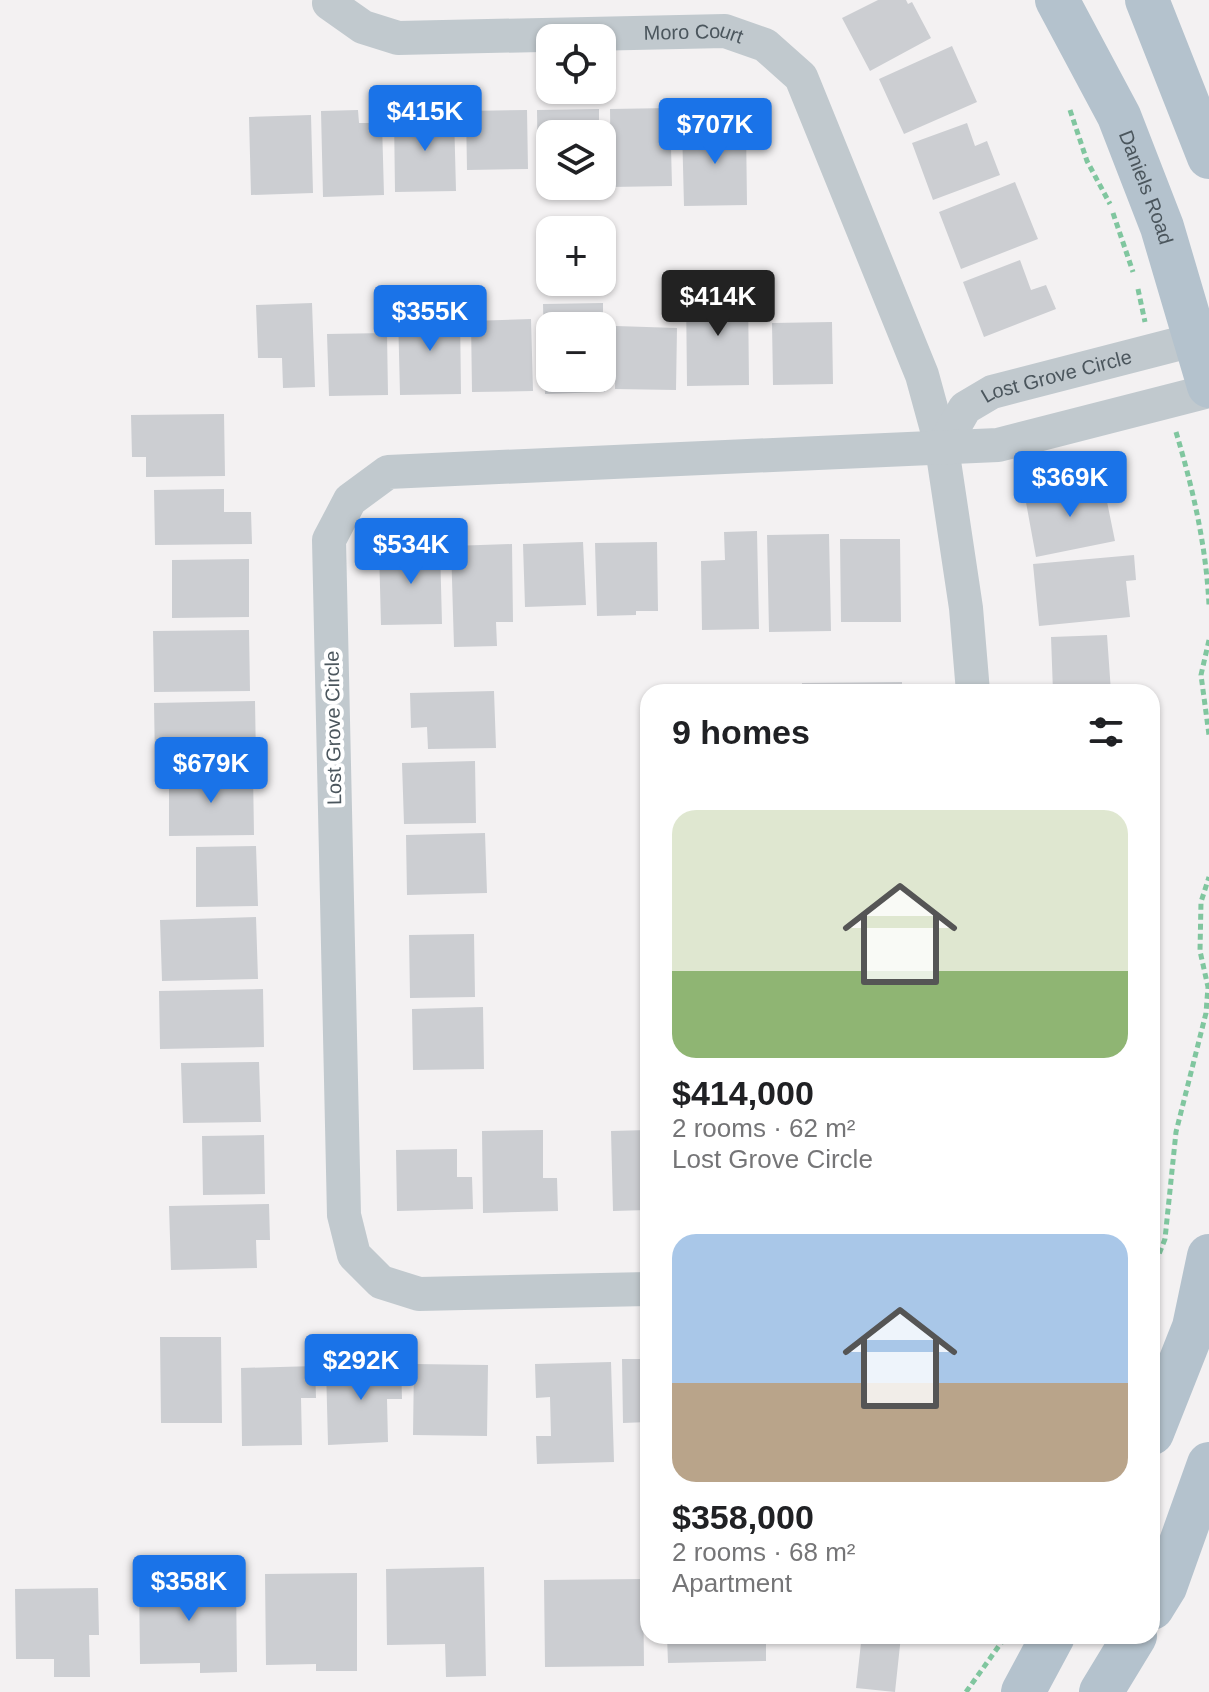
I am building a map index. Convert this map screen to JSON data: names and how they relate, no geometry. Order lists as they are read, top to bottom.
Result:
{
  "streets": {
    "main road": ["Daniels Road"],
    "street": ["Moro Court", "Lost Grove Circle"]
  },
  "crossings": [
    ["Moro Court", "Lost Grove Circle"],
    ["Daniels Road", "Lost Grove Circle"]
  ],
  "page": {
    "map_buttons": ["+", "−"],
    "price": [
      "$415K",
      "$707K",
      "$414K",
      "$355K",
      "$369K",
      "$534K",
      "$679K",
      "$292K",
      "$358K"
    ],
    "heading": "9 homes",
    "list": [
      {
        "name": "$414,000",
        "note": "2 rooms · 62 m² · Lost Grove Circle"
      },
      {
        "name": "$358,000",
        "note": "2 rooms · 68 m² · Apartment"
      }
    ]
  }
}
